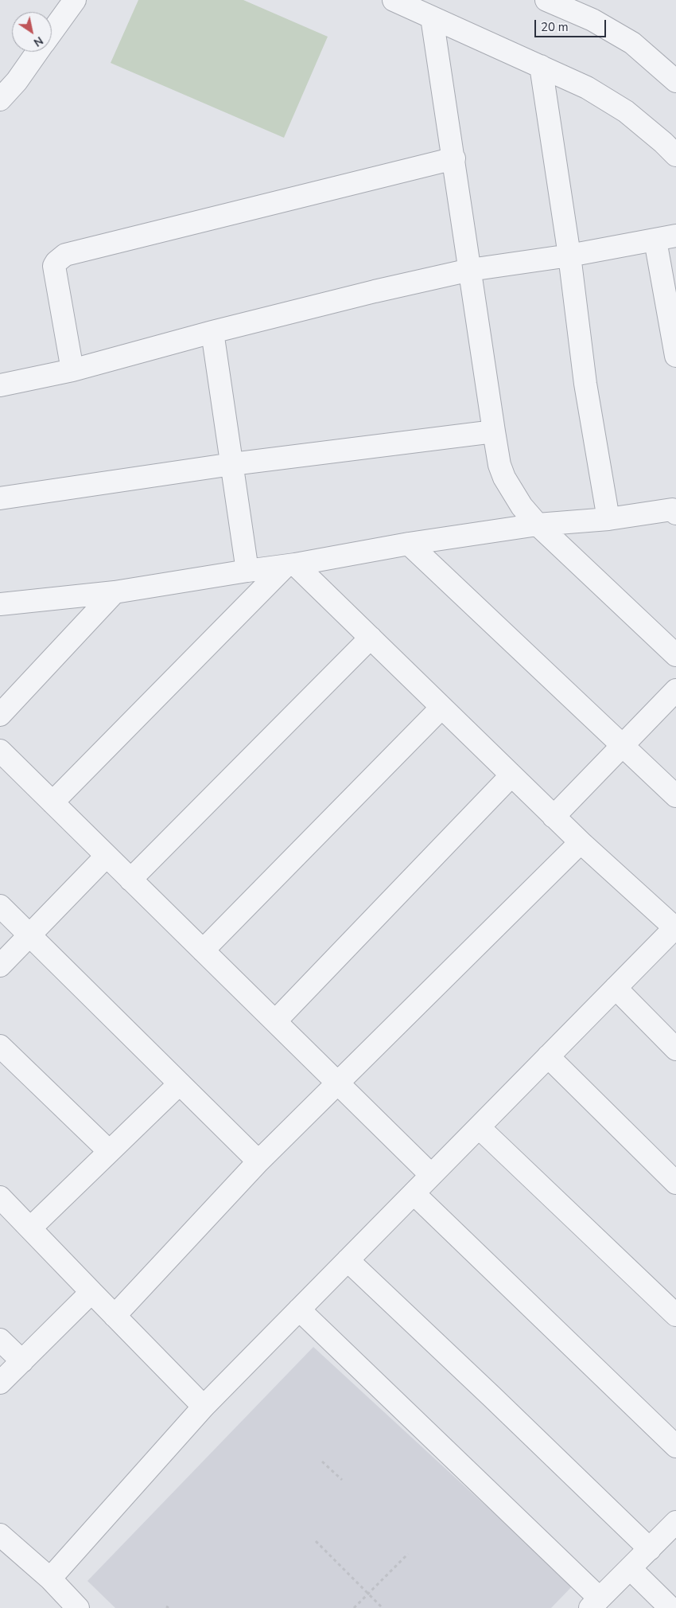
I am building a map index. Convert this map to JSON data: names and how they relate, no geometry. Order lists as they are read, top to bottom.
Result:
{
  "scale_bar": "20 m",
  "north": "bottom right"
}
